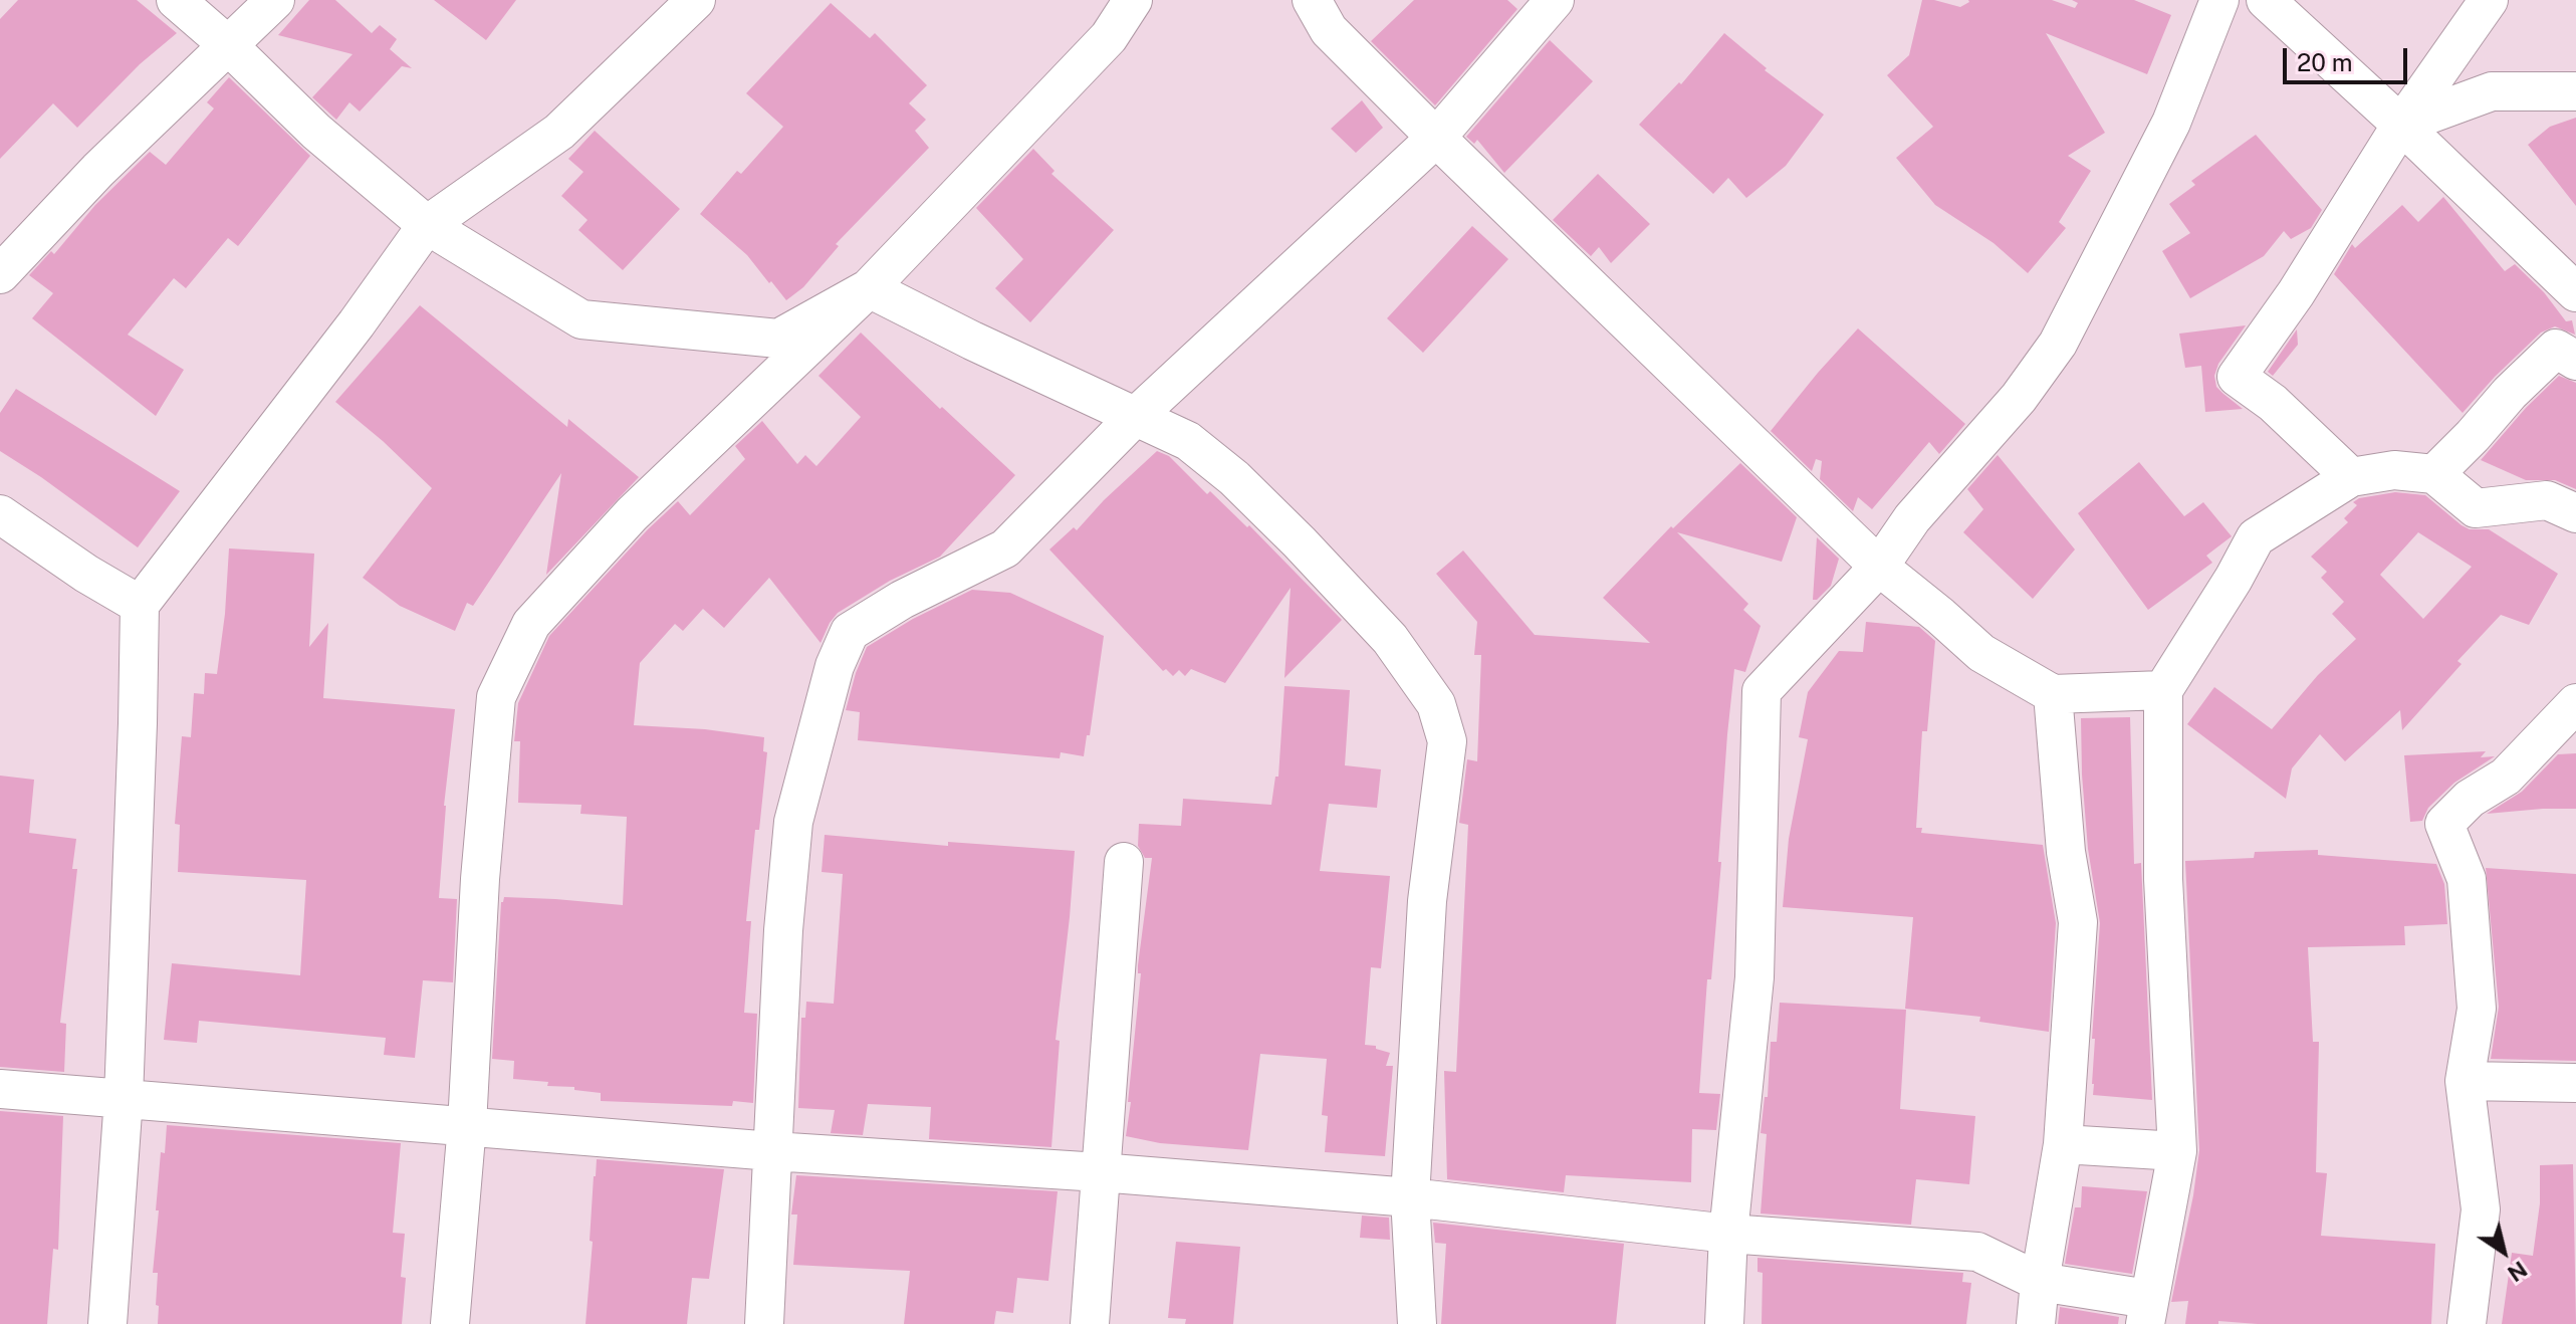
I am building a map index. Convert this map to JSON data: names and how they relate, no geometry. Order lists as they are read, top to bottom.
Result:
{
  "scale_bar": "20 m",
  "north": "bottom right"
}
